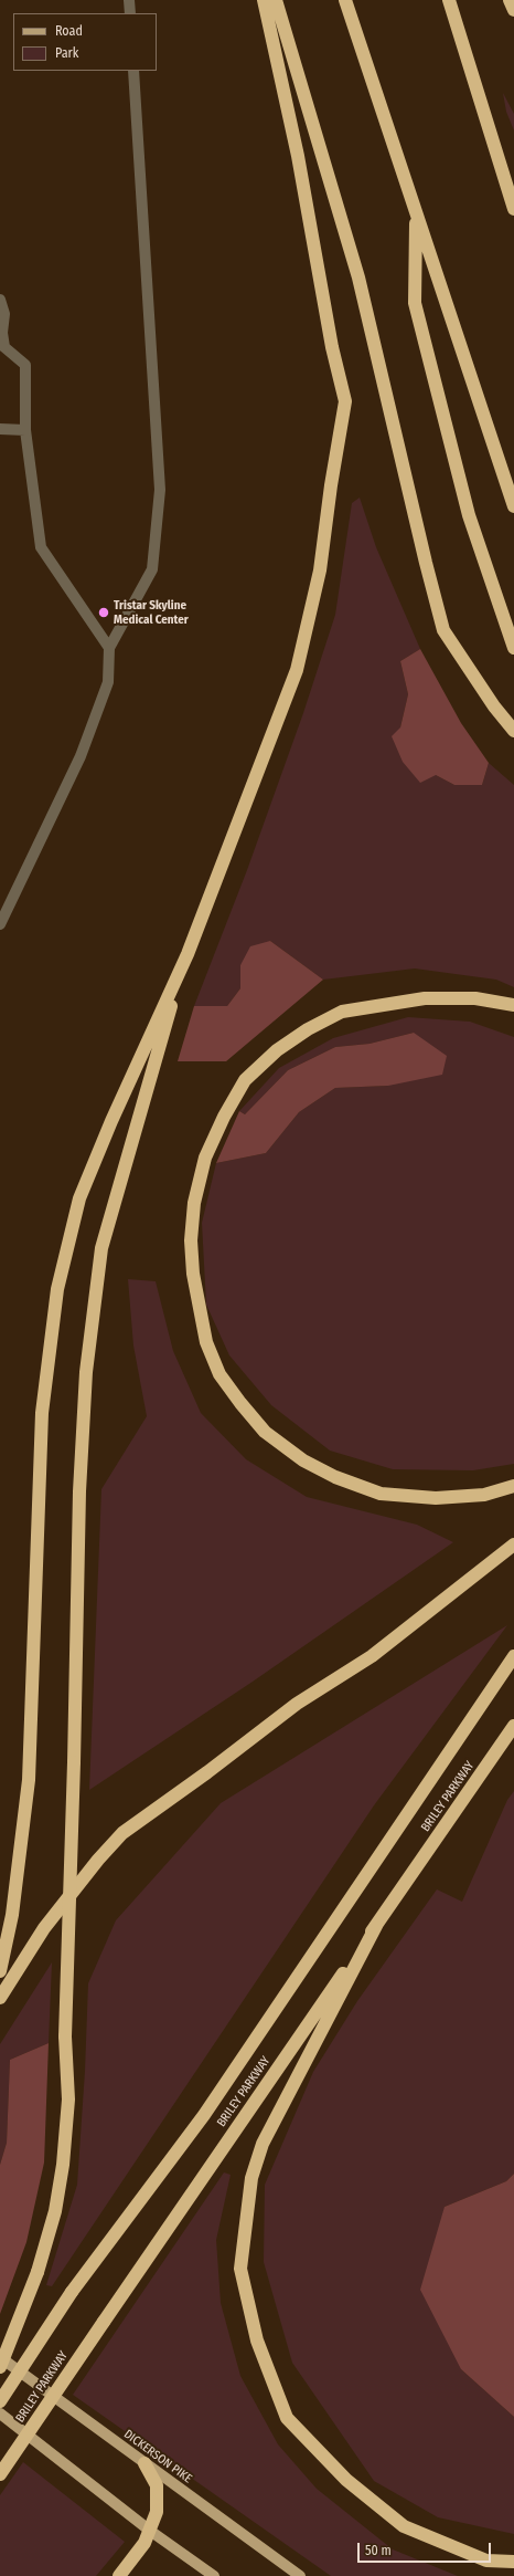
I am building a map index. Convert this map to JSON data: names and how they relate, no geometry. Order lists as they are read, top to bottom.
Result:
{
  "streets": {
    "highway": ["BRILEY PARKWAY"],
    "main road": ["DICKERSON PIKE"]
  },
  "places": ["Tristar Skyline Medical Center"],
  "legend": ["Road", "Park"],
  "scale_bar": "50 m"
}
